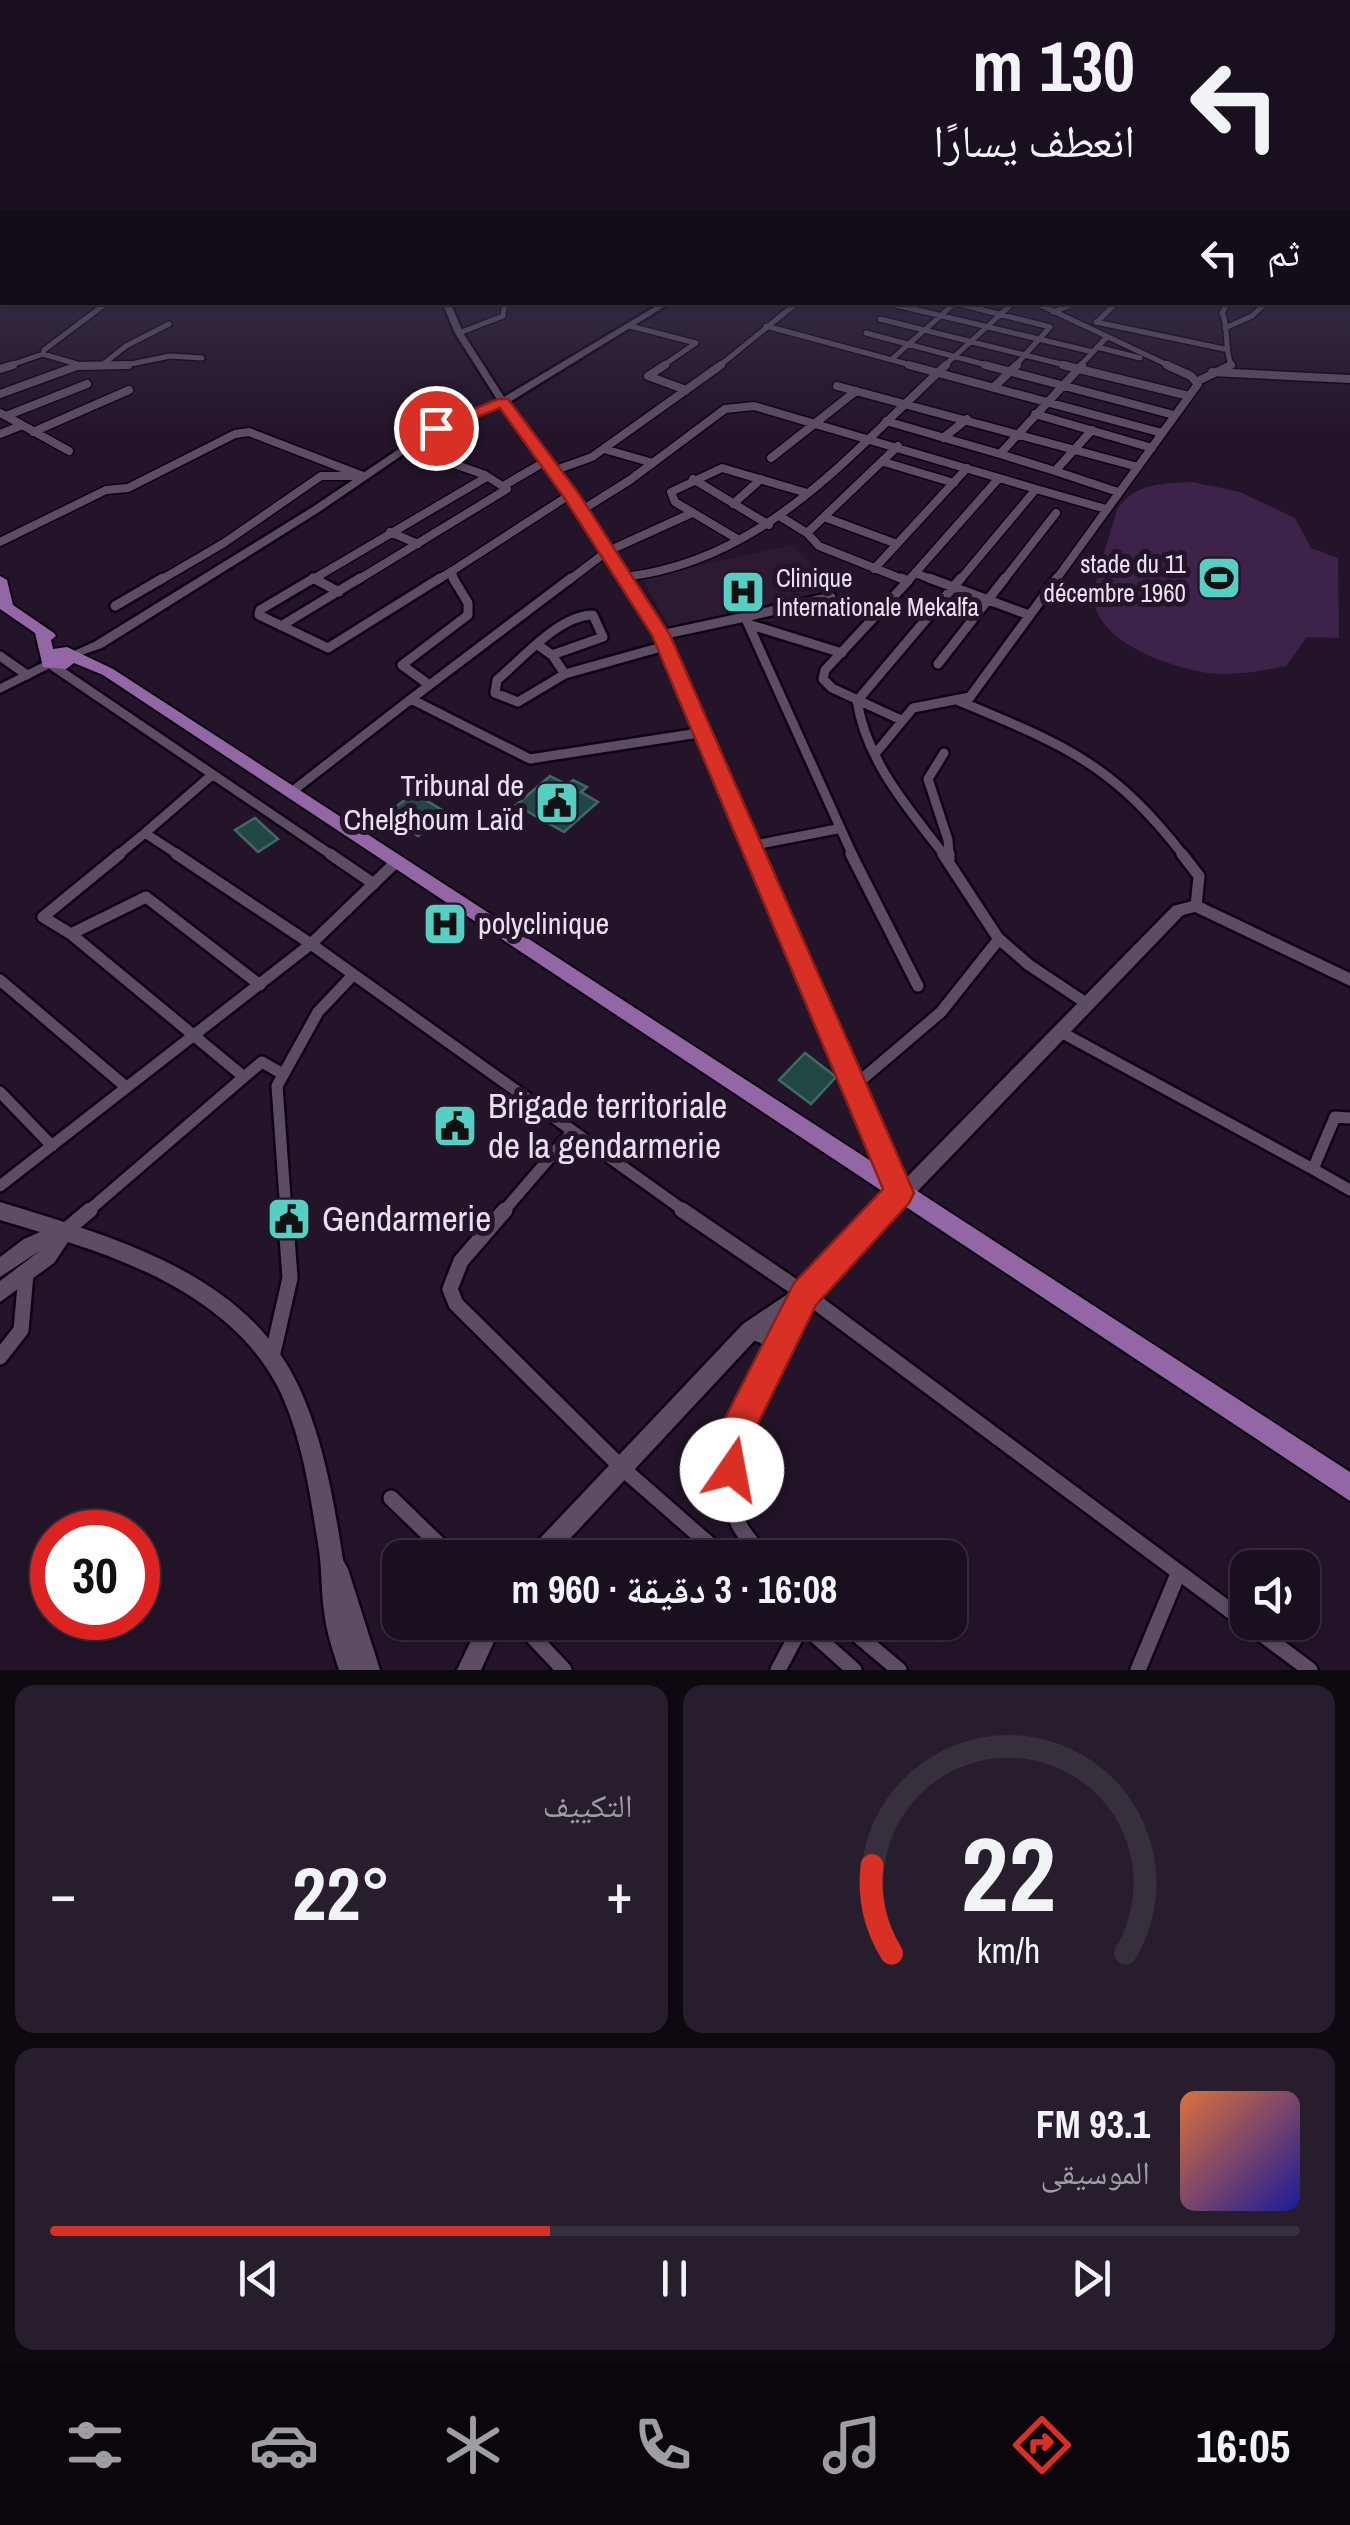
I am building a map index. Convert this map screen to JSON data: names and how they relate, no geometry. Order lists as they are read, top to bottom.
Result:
{
  "places": {
    "sports": ["stade du 11 décembre 1960"],
    "hospital": ["Clinique Internationale Mekalfa", "polyclinique"],
    "public building": ["Tribunal de Chelghoum Laïd", "Brigade territoriale de la gendarmerie", "Gendarmerie"]
  },
  "page": {
    "turn": ["130 m", "انعطف يسارًا"],
    "then": "ثم",
    "limit": "30",
    "trip": "16:08 · 3 دقيقة · 960 m",
    "tile": "التكييف",
    "heat": ["−", "22°", "+"],
    "song": ["93.1 FM", "الموسيقى"],
    "tabs": "16:05",
    "gauge": ["22", "km/h"]
  }
}
